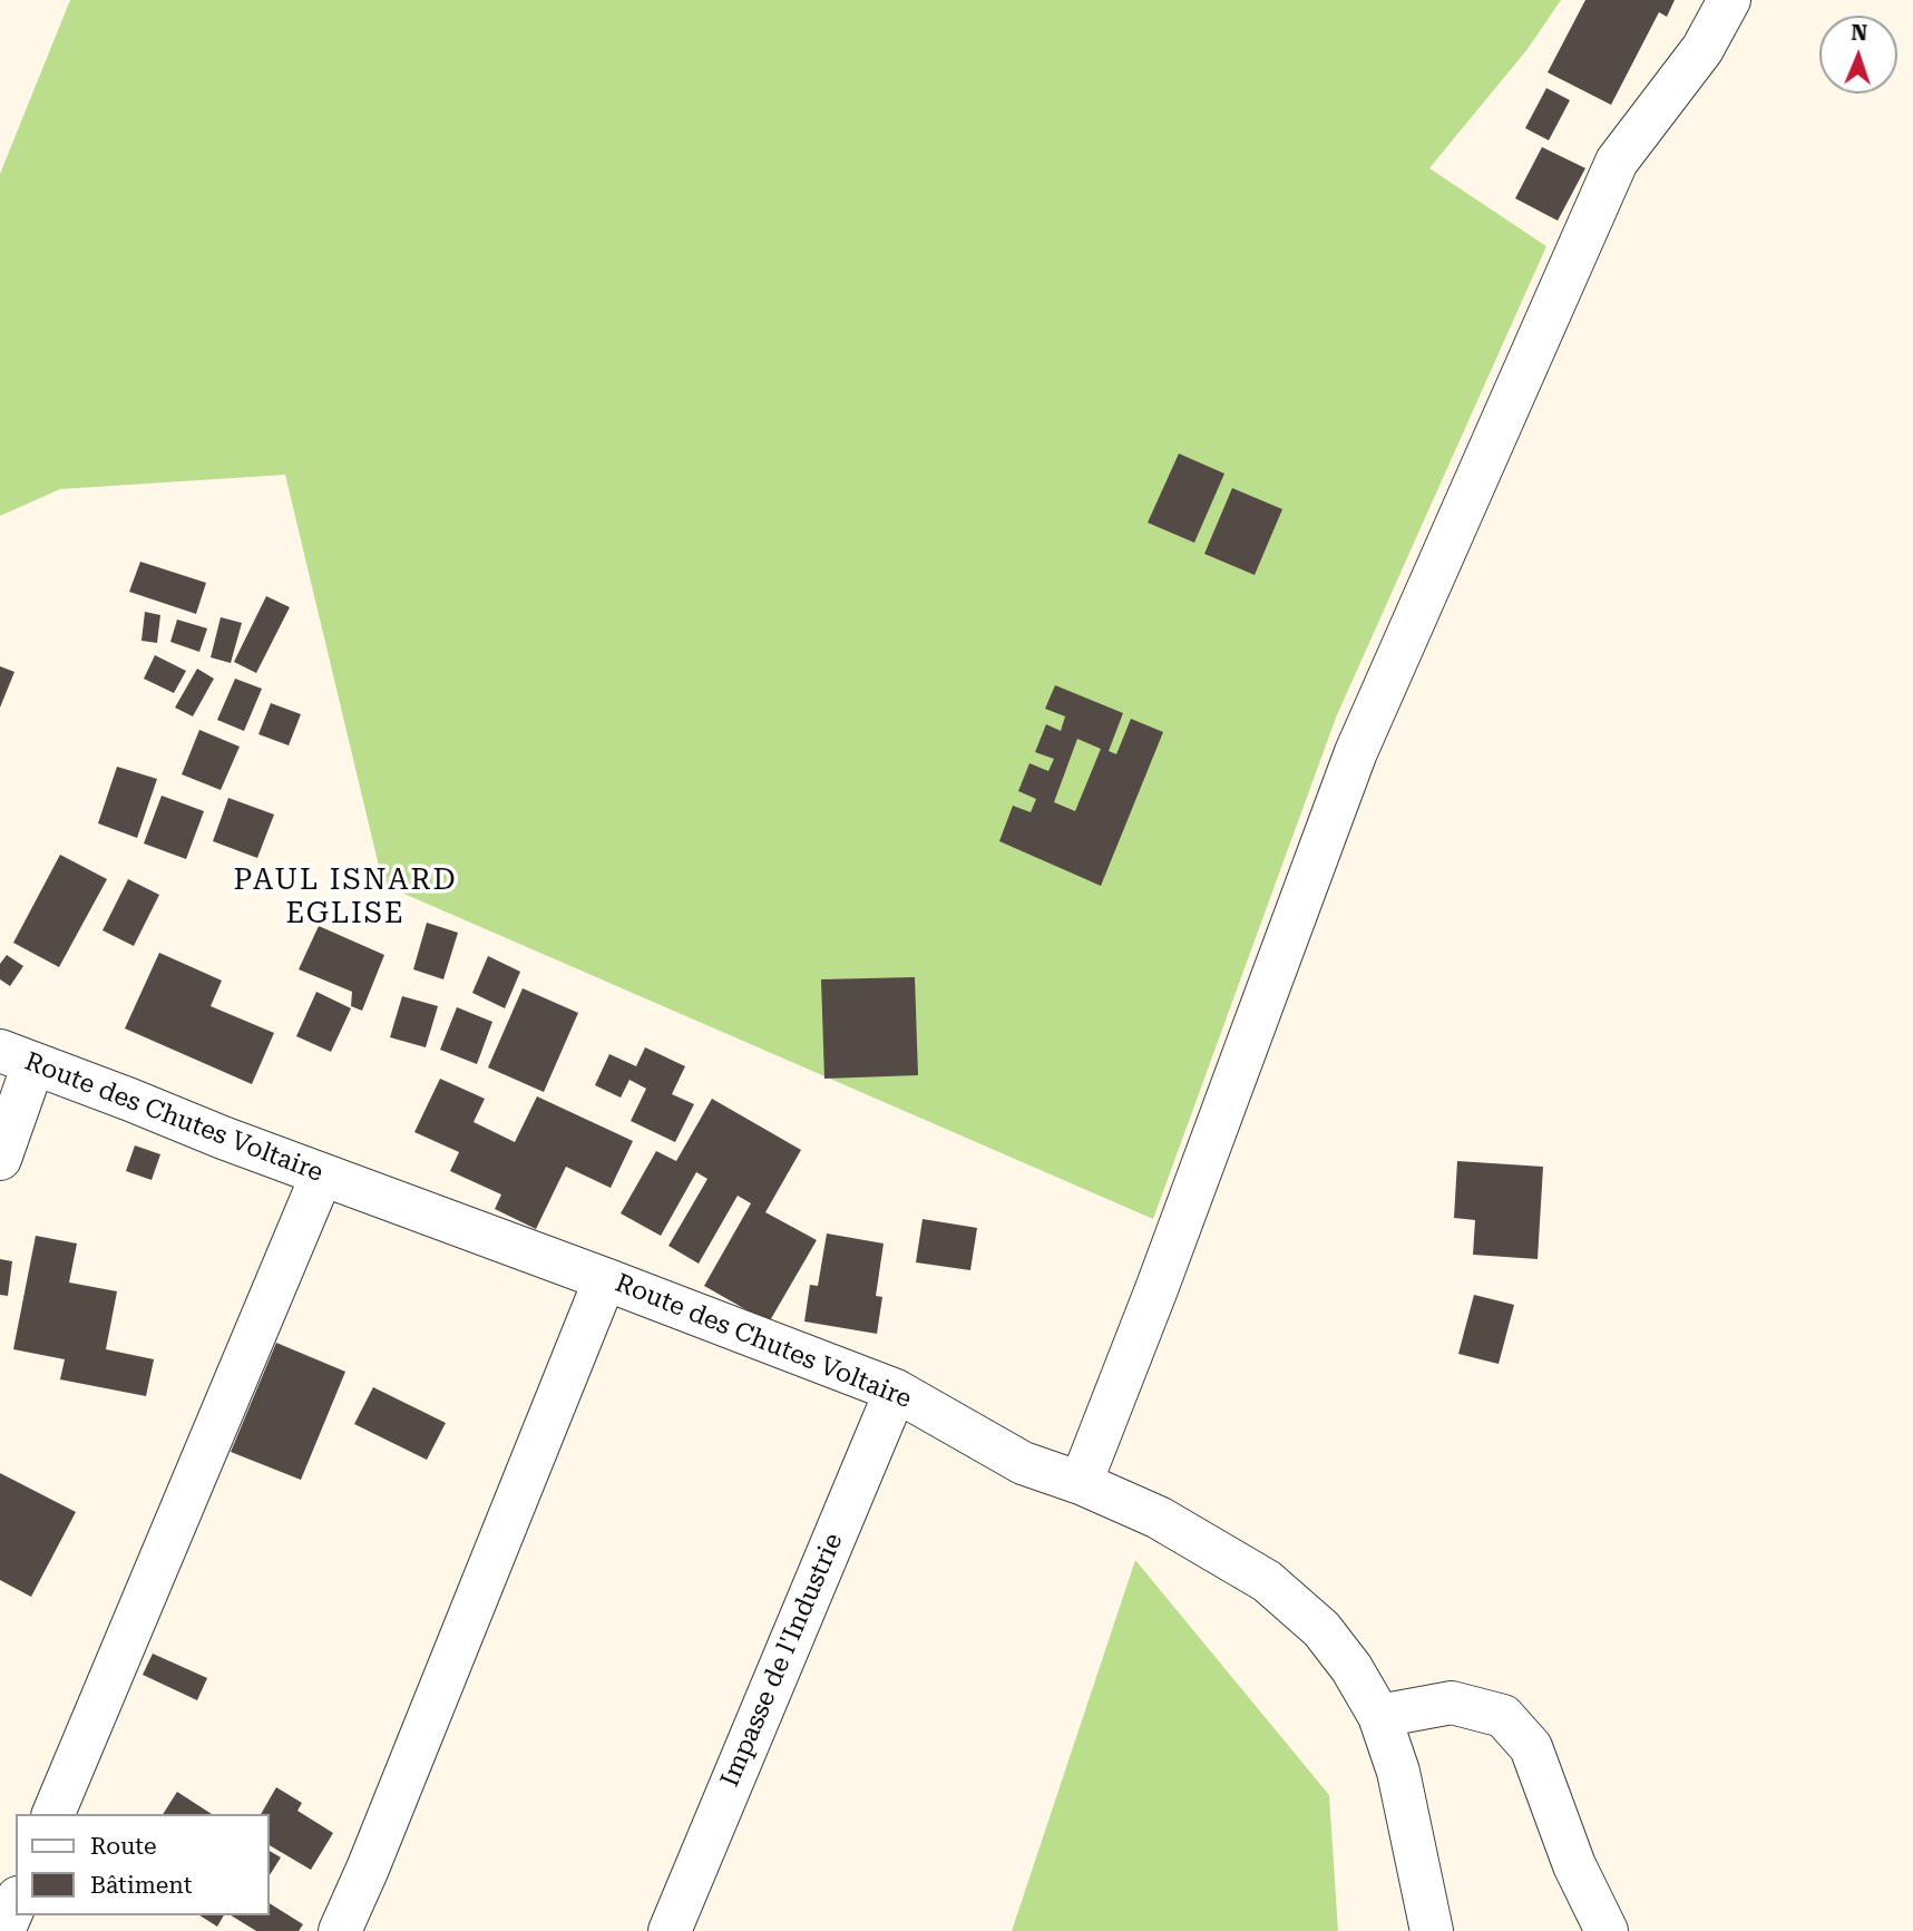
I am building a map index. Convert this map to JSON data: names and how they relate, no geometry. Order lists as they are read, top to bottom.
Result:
{
  "streets": {
    "street": ["Route des Chutes Voltaire", "Impasse de l'Industrie"]
  },
  "crossings": [
    ["Route des Chutes Voltaire", "Impasse de l'Industrie"]
  ],
  "districts": ["PAUL ISNARD EGLISE"],
  "legend": ["Route", "Bâtiment"],
  "north": "top"
}
